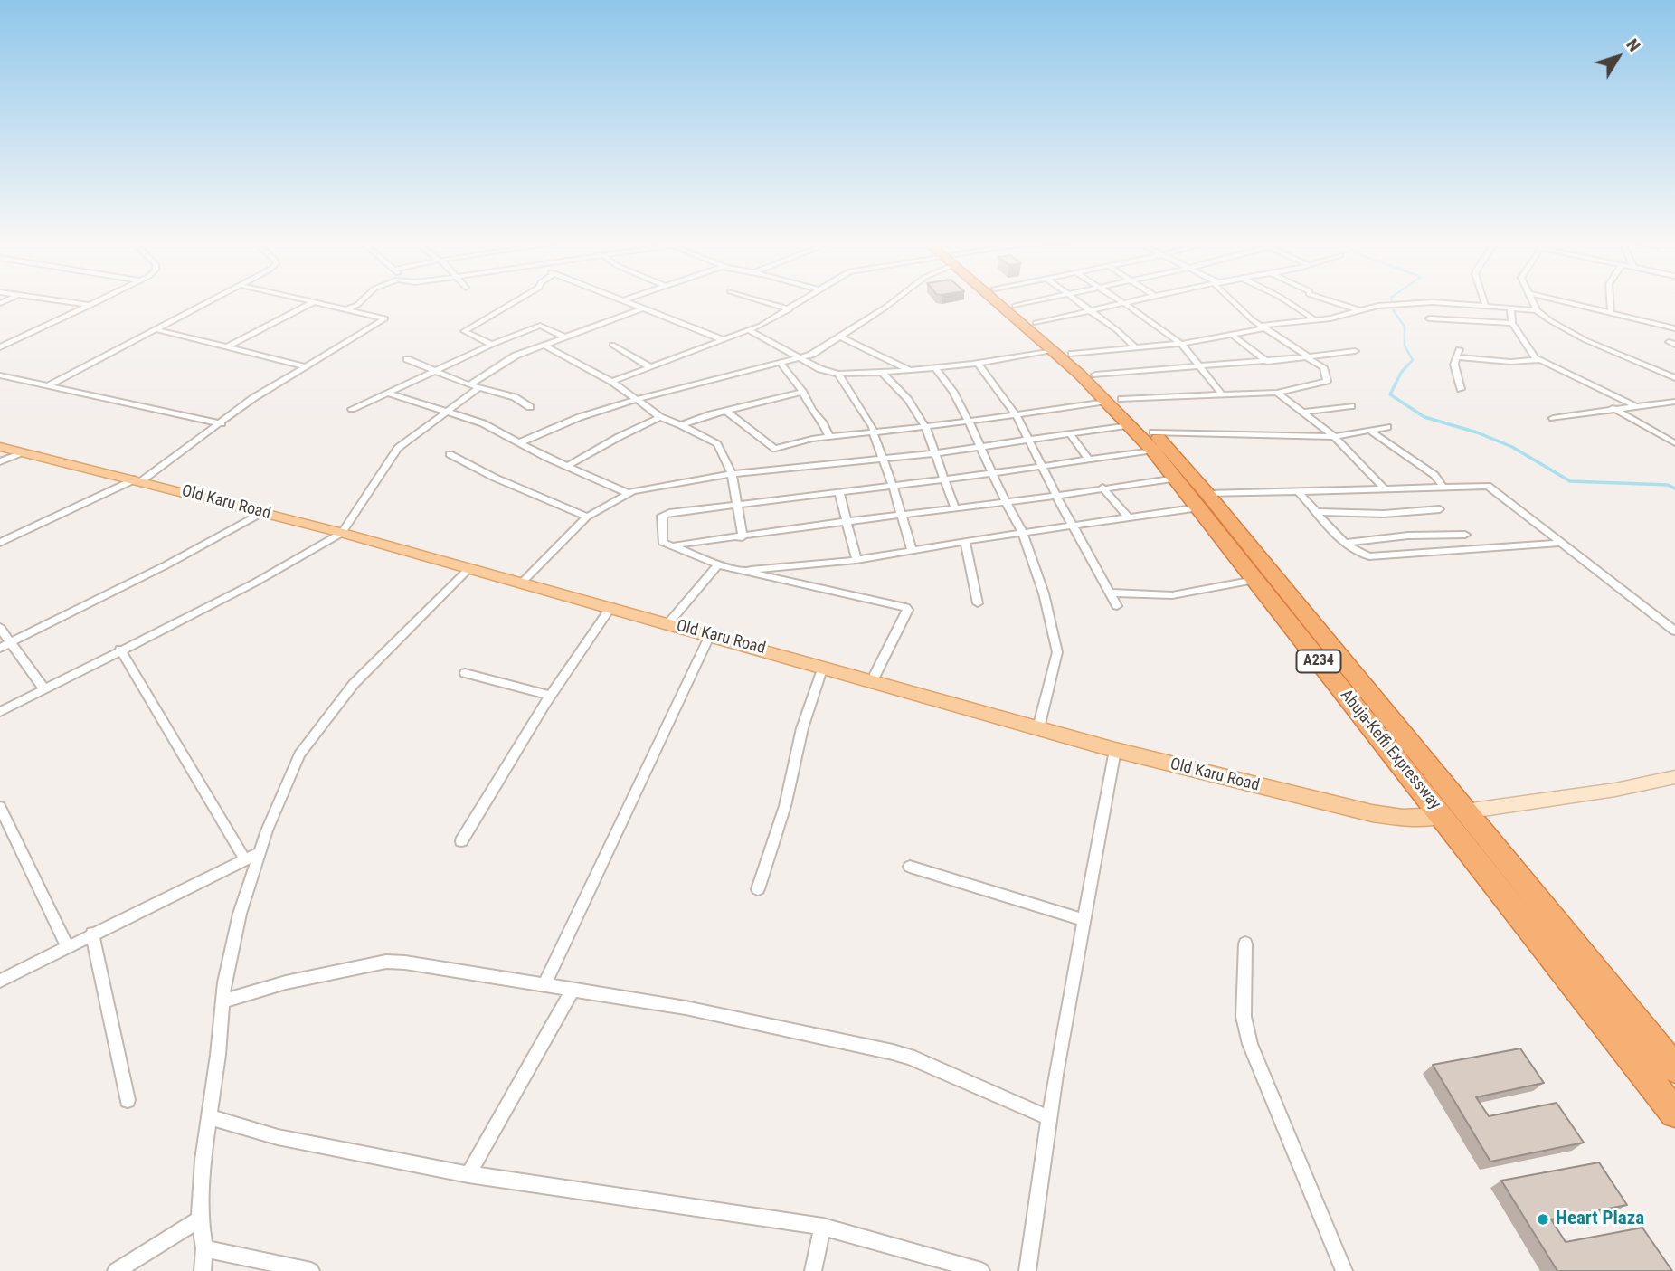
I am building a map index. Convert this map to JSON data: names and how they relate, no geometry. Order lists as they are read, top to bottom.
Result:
{
  "streets": {
    "highway": ["A234", "Abuja-Keffi Expressway"],
    "main road": ["Old Karu Road"]
  },
  "crossings": [
    ["Old Karu Road", "Abuja-Keffi Expressway"]
  ],
  "places": ["Heart Plaza"],
  "north": "top right"
}
